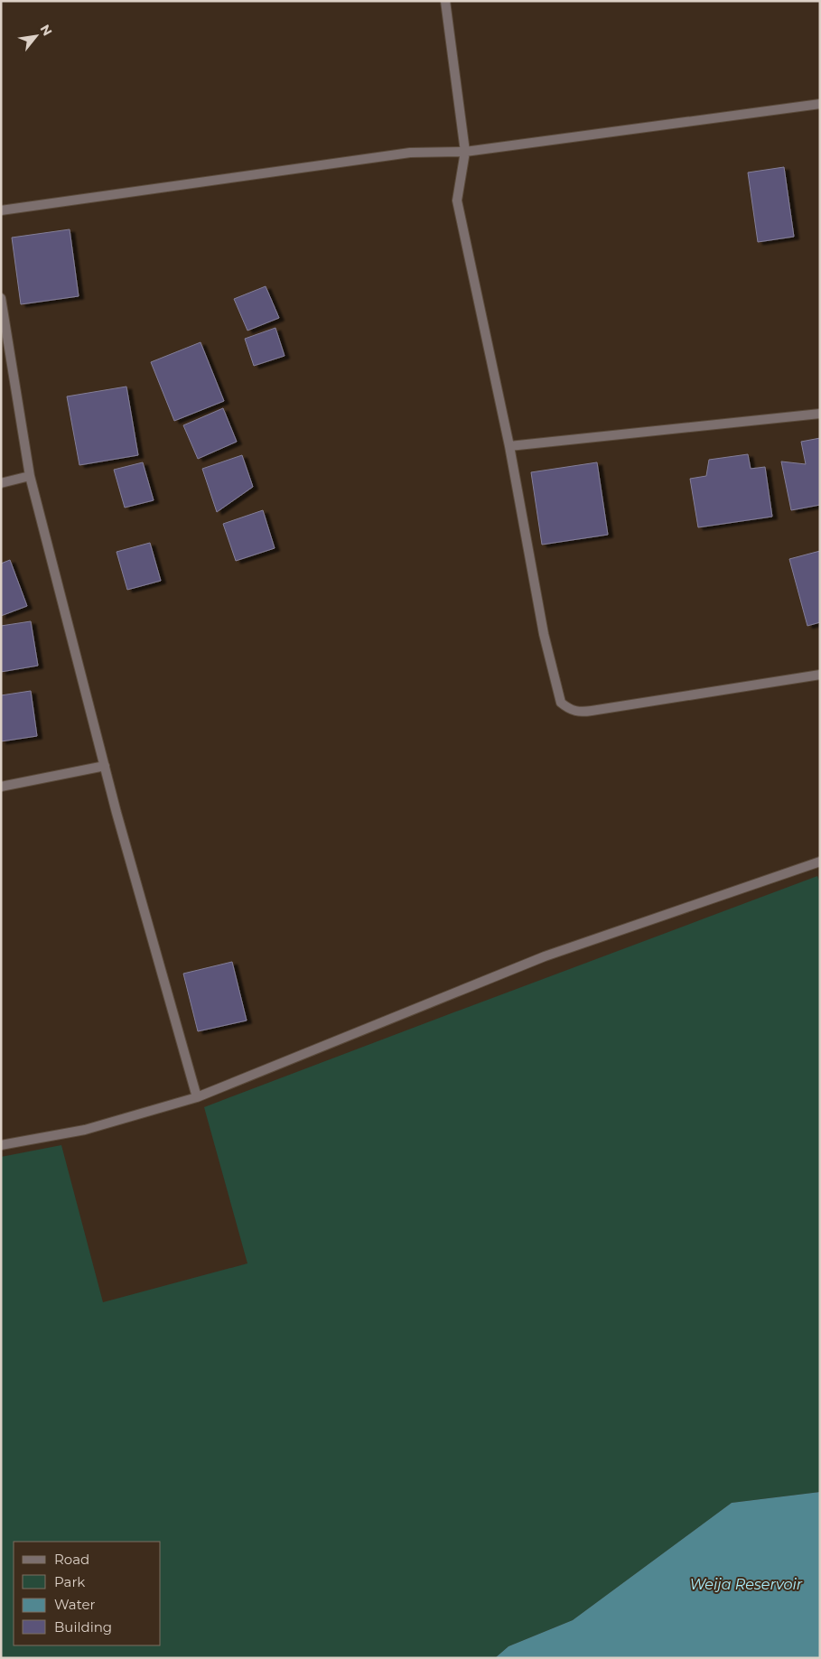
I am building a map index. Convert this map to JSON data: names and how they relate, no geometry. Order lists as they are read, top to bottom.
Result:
{
  "water": ["Weija Reservoir"],
  "legend": [
    "Road",
    "Park",
    "Water",
    "Building"
  ],
  "north": "top right"
}
